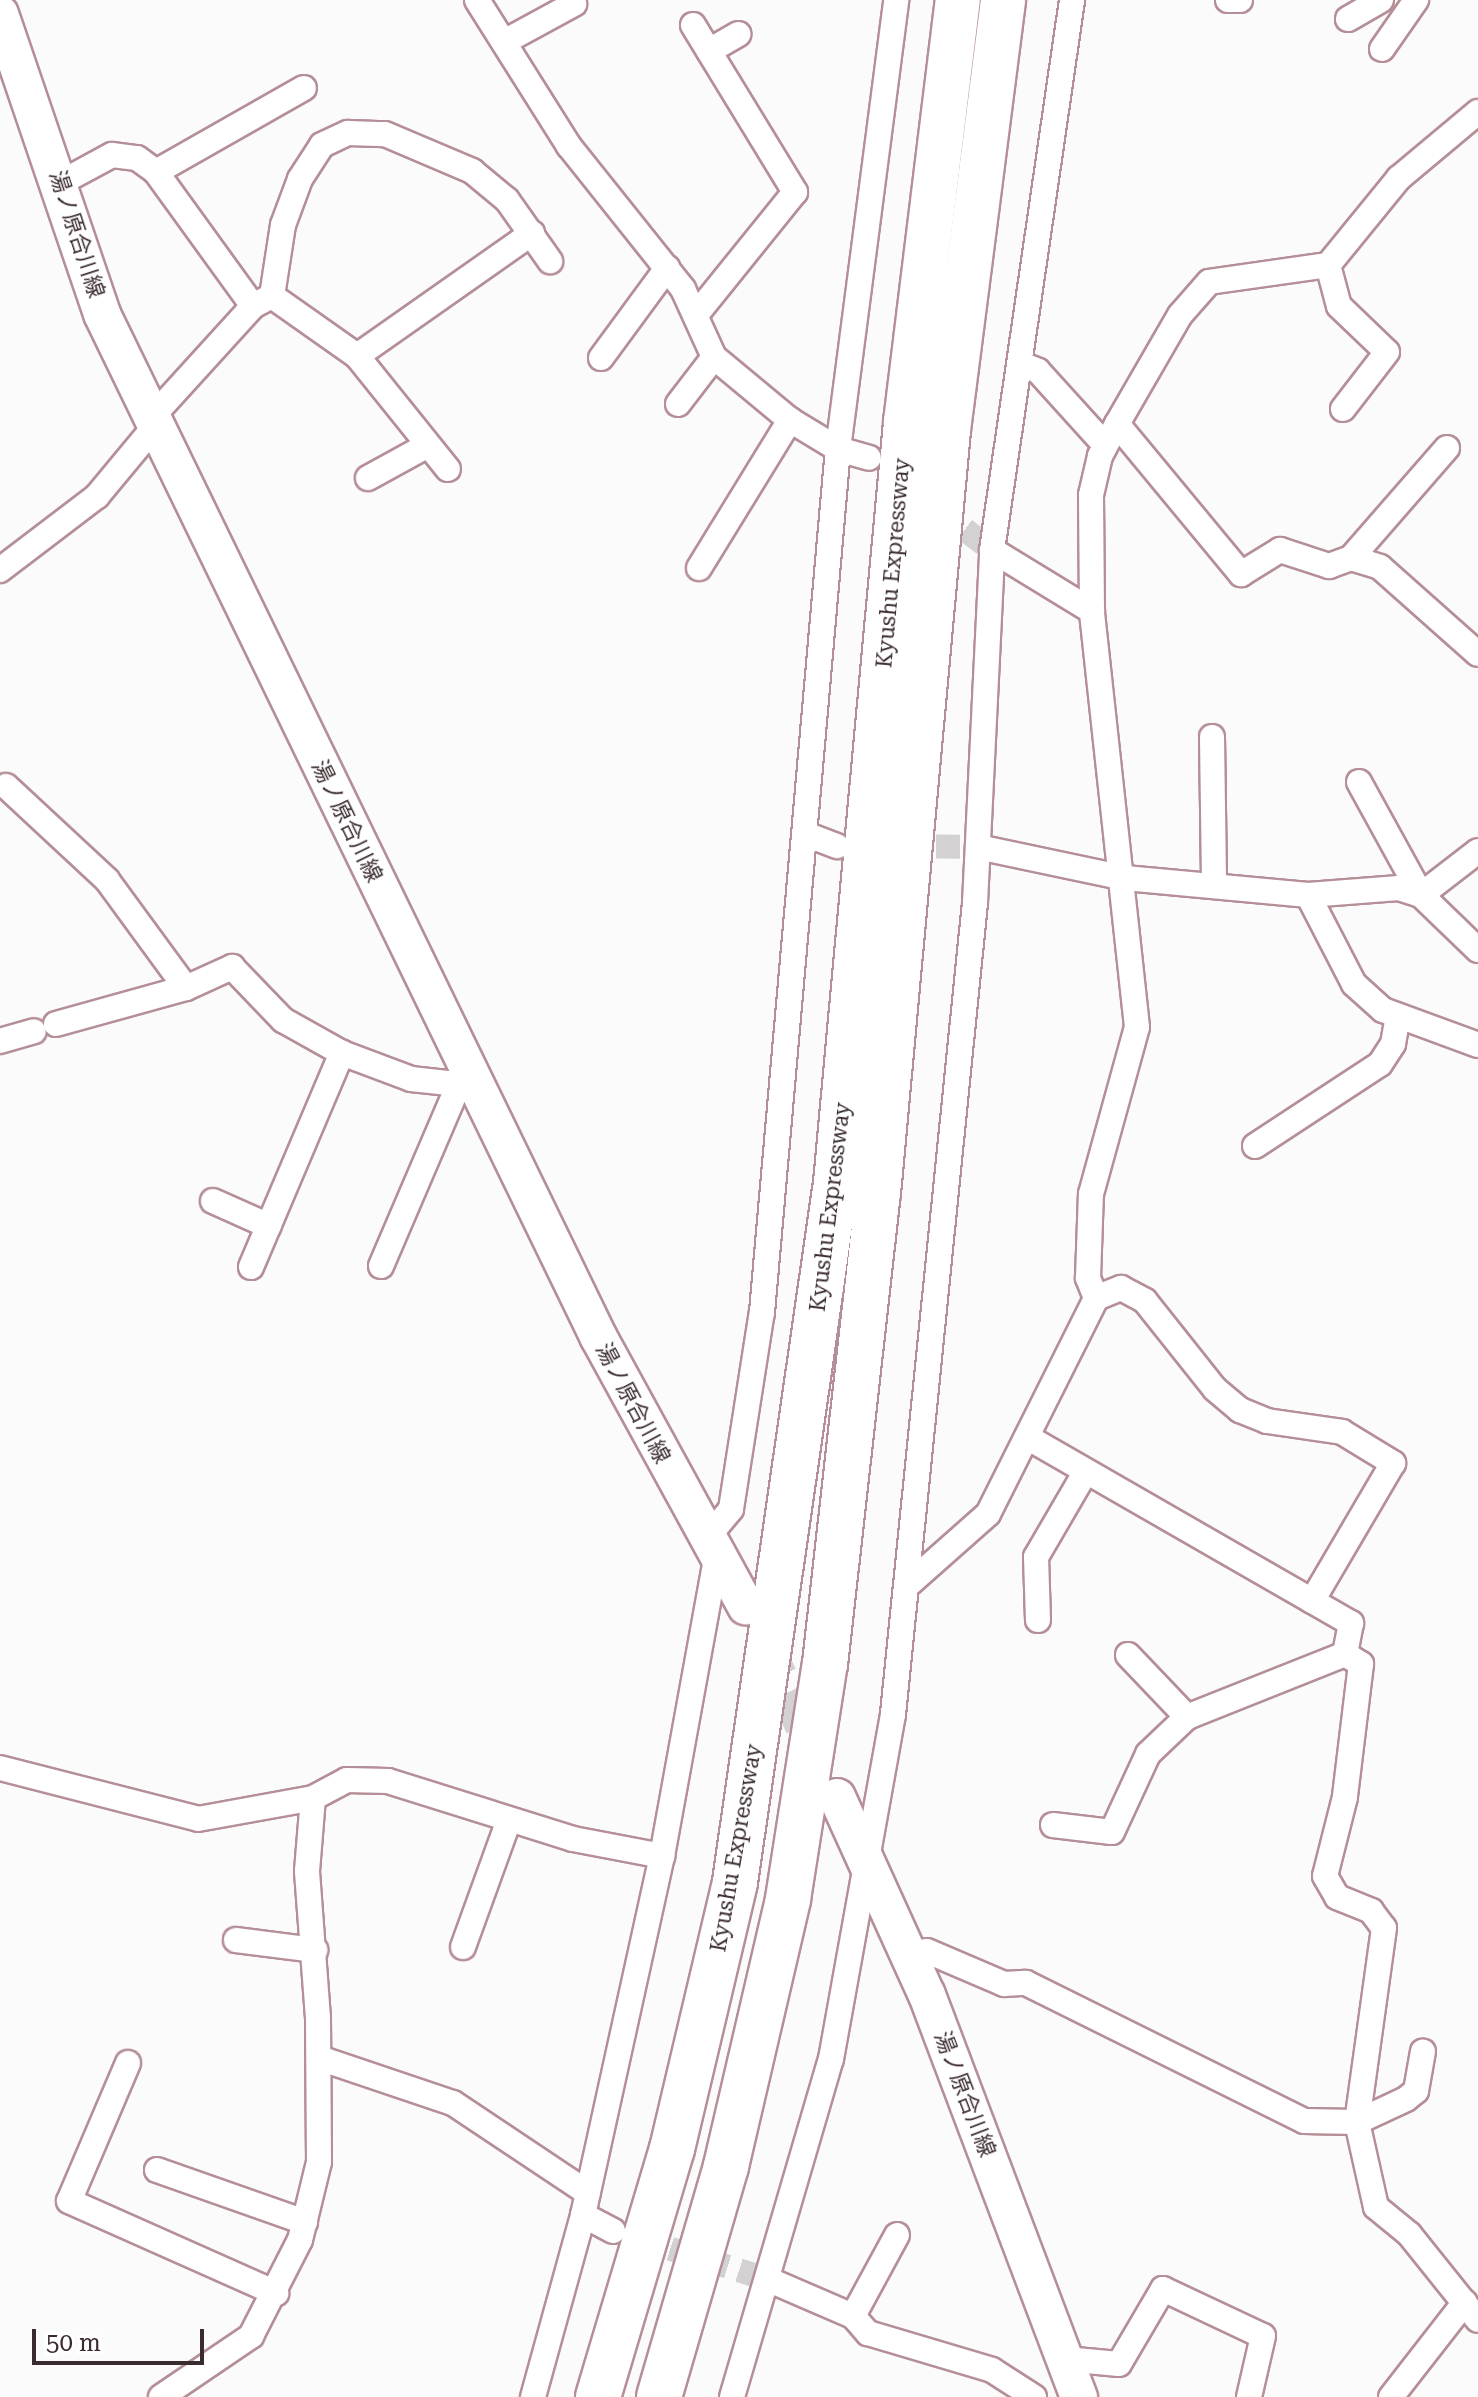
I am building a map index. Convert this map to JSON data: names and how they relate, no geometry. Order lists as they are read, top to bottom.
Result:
{
  "streets": {
    "highway": ["Kyushu Expressway"],
    "main road": ["湯ノ原合川線"]
  },
  "scale_bar": "50 m"
}
